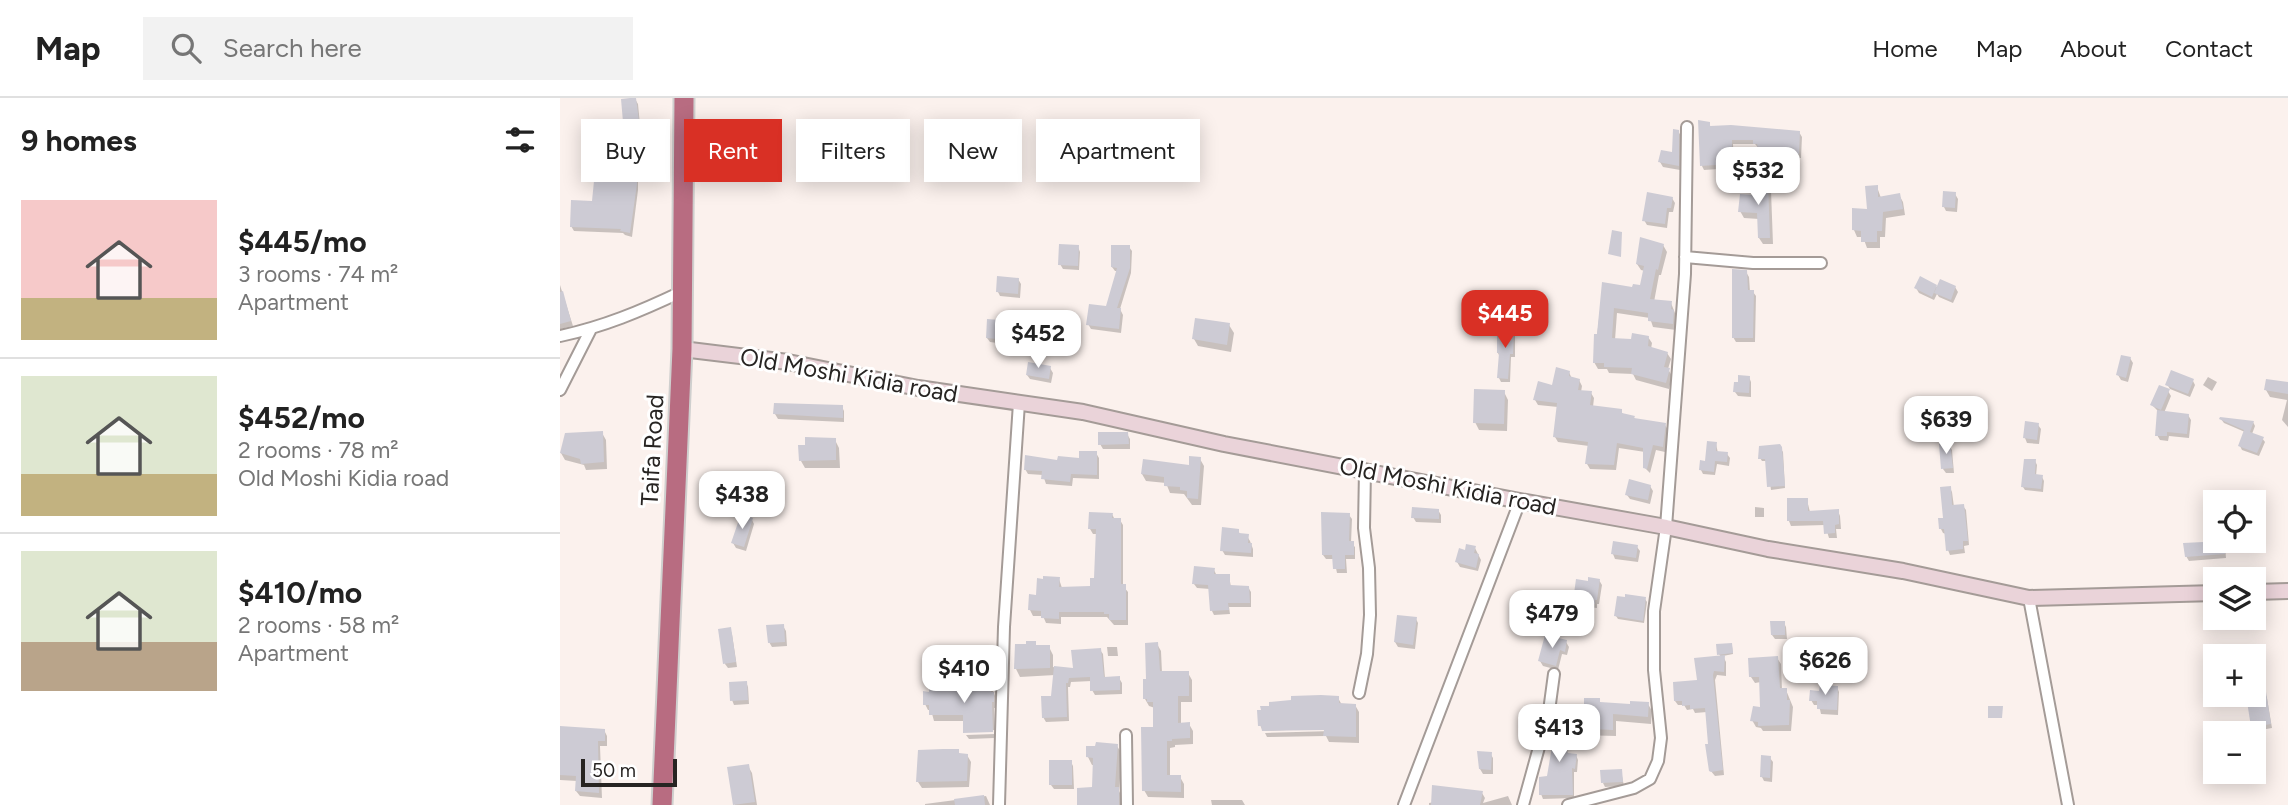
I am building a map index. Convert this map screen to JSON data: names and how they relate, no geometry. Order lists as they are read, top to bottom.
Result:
{
  "streets": {
    "highway": ["Taifa Road"],
    "street": ["Old Moshi Kidia road"]
  },
  "crossings": [
    ["Old Moshi Kidia road", "Taifa Road"]
  ],
  "scale_bar": "50 m",
  "page": {
    "header": "Map",
    "search": "Search here",
    "nav": [
      "Home",
      "Map",
      "About",
      "Contact"
    ],
    "heading": "9 homes",
    "chip": [
      "Buy",
      "Rent",
      "Filters",
      "New",
      "Apartment"
    ],
    "price": [
      "$532",
      "$445",
      "$452",
      "$639",
      "$438",
      "$479",
      "$626",
      "$410",
      "$413"
    ],
    "list": [
      {
        "name": "$445/mo",
        "note": "3 rooms · 74 m² · Apartment"
      },
      {
        "name": "$452/mo",
        "note": "2 rooms · 78 m² · Old Moshi Kidia road"
      },
      {
        "name": "$410/mo",
        "note": "2 rooms · 58 m² · Apartment"
      }
    ],
    "map_buttons": ["+", "−"],
    "scale": "50 m"
  }
}
